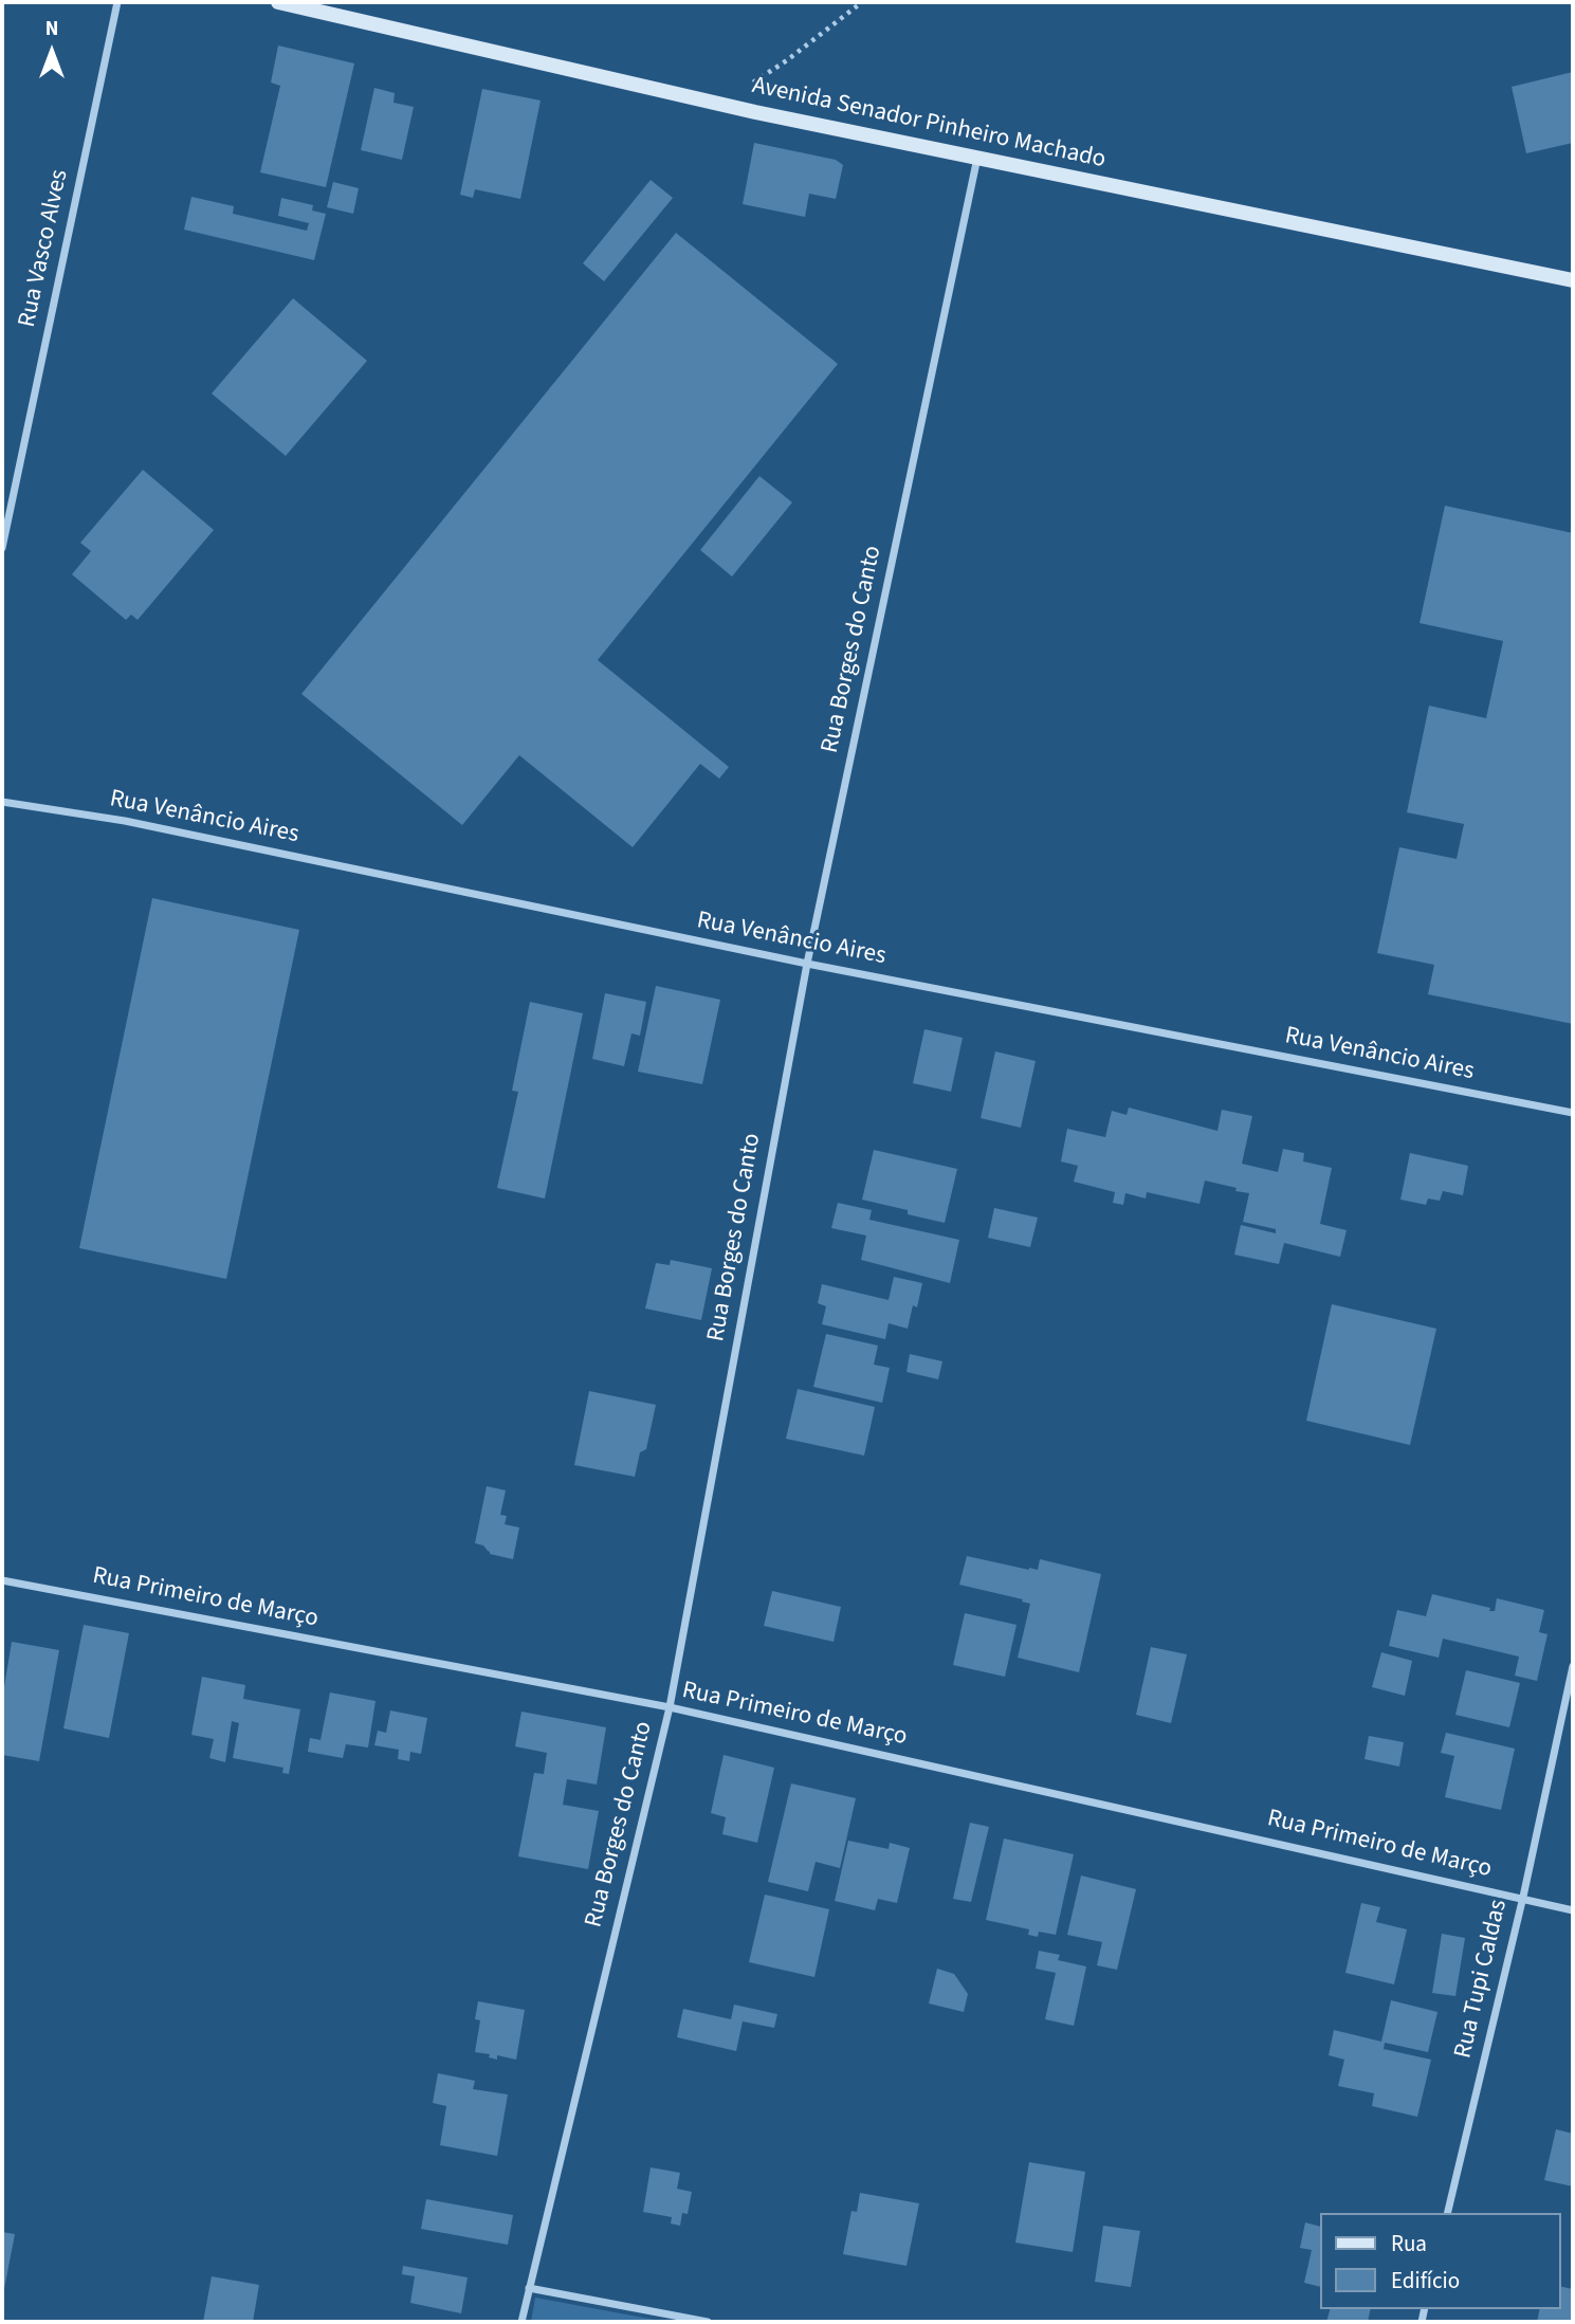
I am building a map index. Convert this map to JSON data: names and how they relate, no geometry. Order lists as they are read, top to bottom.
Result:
{
  "streets": {
    "main road": ["Avenida Senador Pinheiro Machado"],
    "street": [
      "Rua Vasco Alves",
      "Rua Borges do Canto",
      "Rua Venâncio Aires",
      "Rua Primeiro de Março",
      "Rua Tupi Caldas"
    ]
  },
  "crossings": [
    ["Avenida Senador Pinheiro Machado", "Rua Borges do Canto"],
    ["Rua Borges do Canto", "Rua Venâncio Aires"],
    ["Rua Borges do Canto", "Rua Primeiro de Março"],
    ["Rua Primeiro de Março", "Rua Tupi Caldas"]
  ],
  "legend": ["Rua", "Edifício"],
  "north": "top"
}
